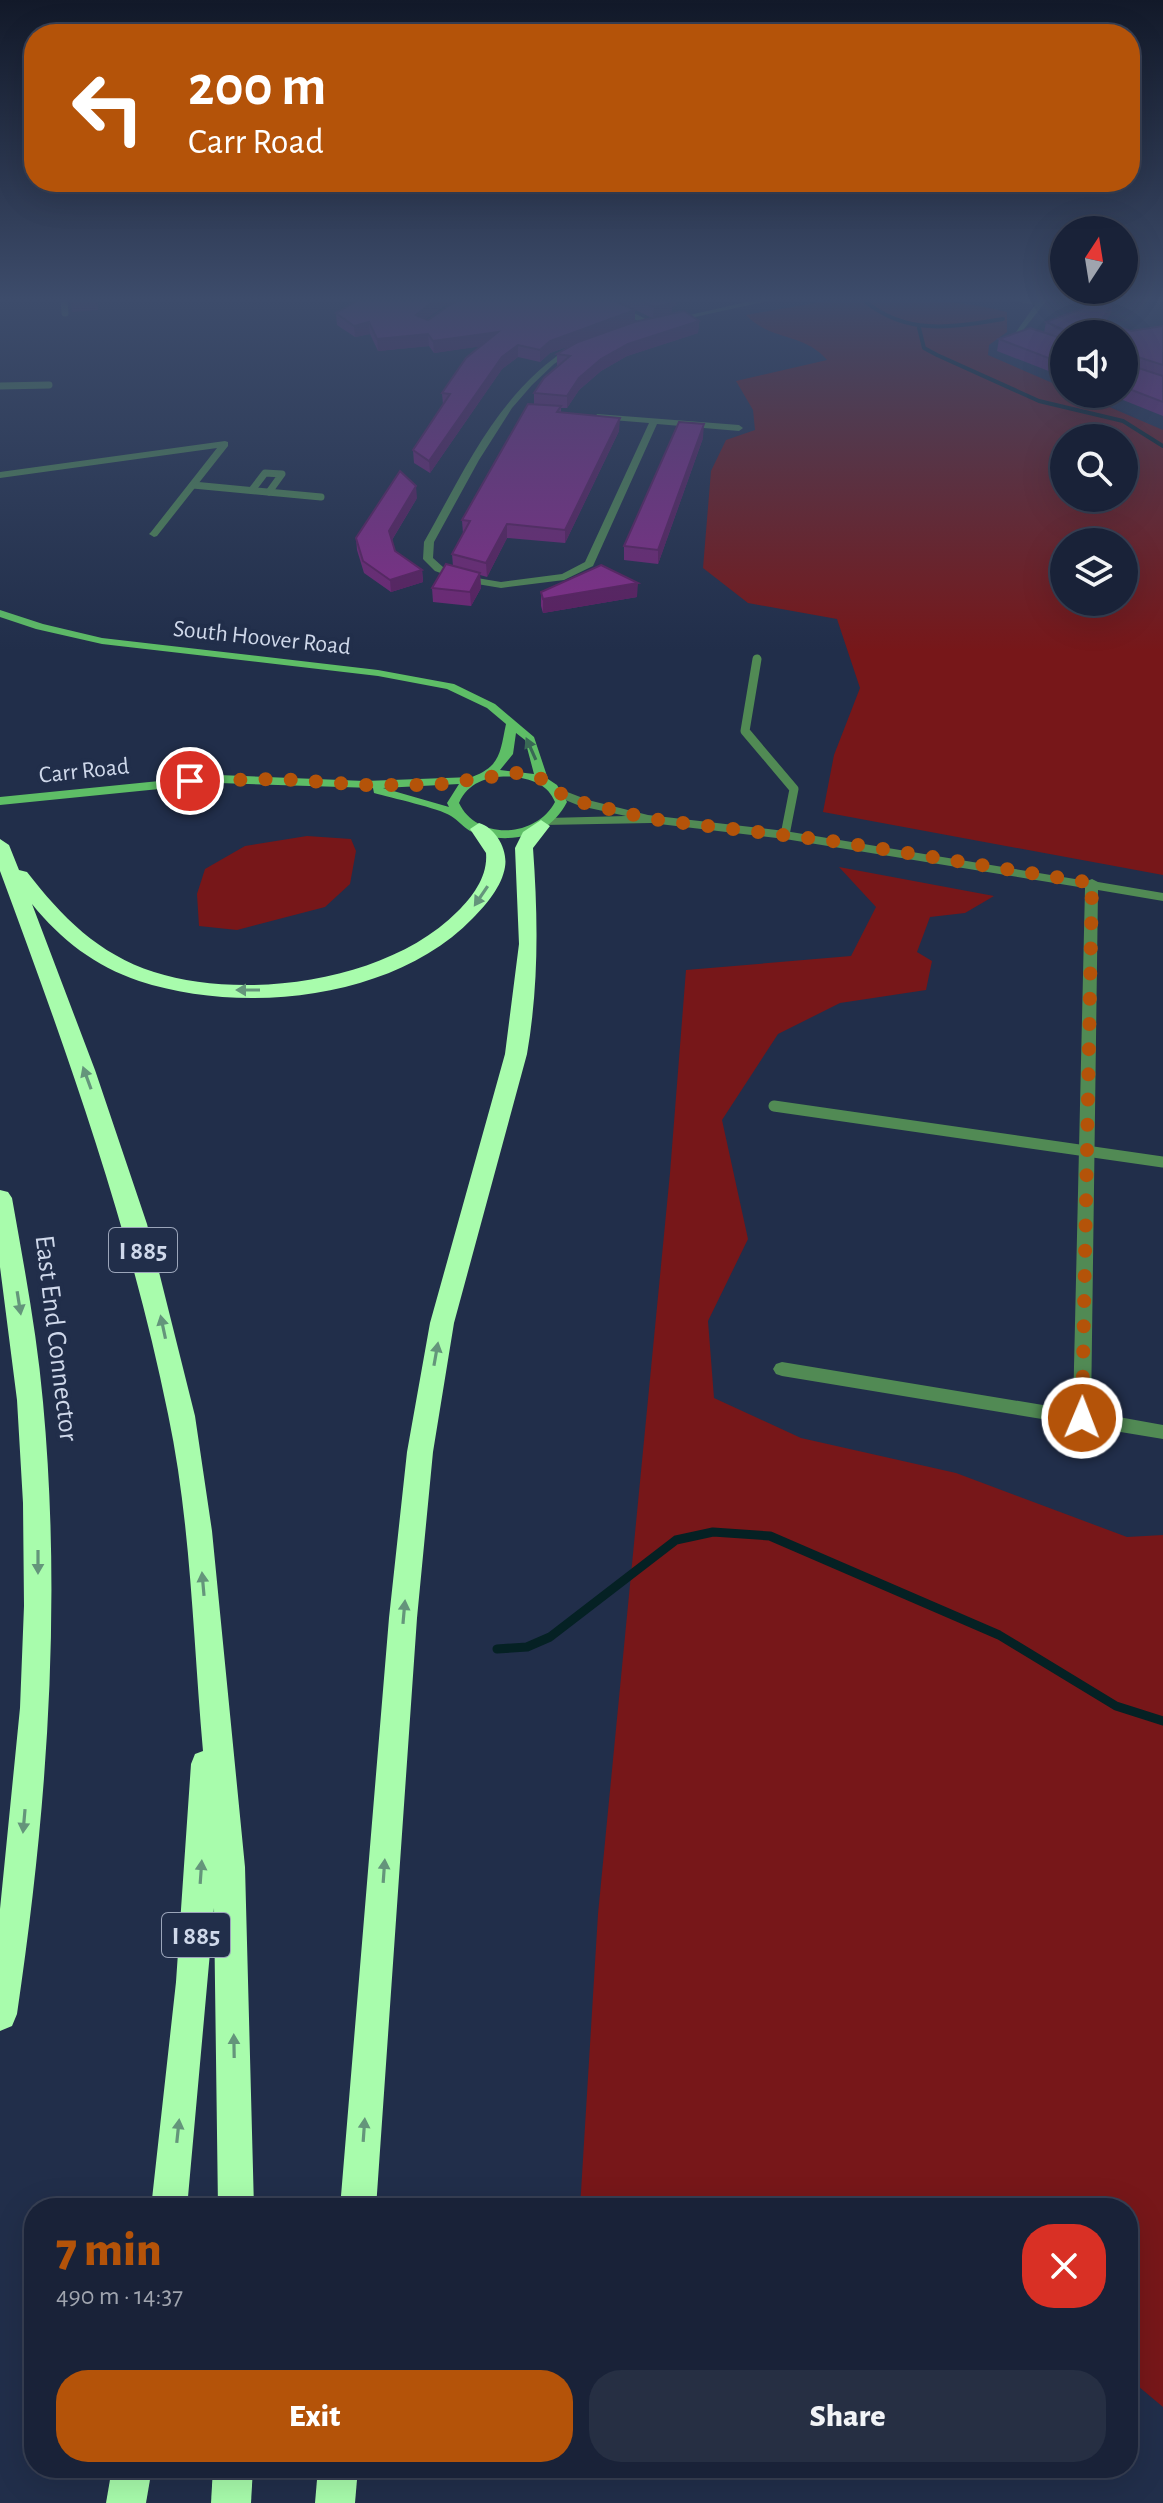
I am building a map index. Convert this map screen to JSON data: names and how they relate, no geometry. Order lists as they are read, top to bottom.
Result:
{
  "streets": {
    "highway": ["I 885", "East End Connector"],
    "street": ["South Hoover Road", "Carr Road"]
  },
  "crossings": [
    ["South Hoover Road", "Carr Road"]
  ],
  "north": "top",
  "page": {
    "turn": ["200 m", "Carr Road"],
    "heading": ["7 min", "490 m · 14:37"],
    "buttons": ["Exit", "Share"]
  }
}
